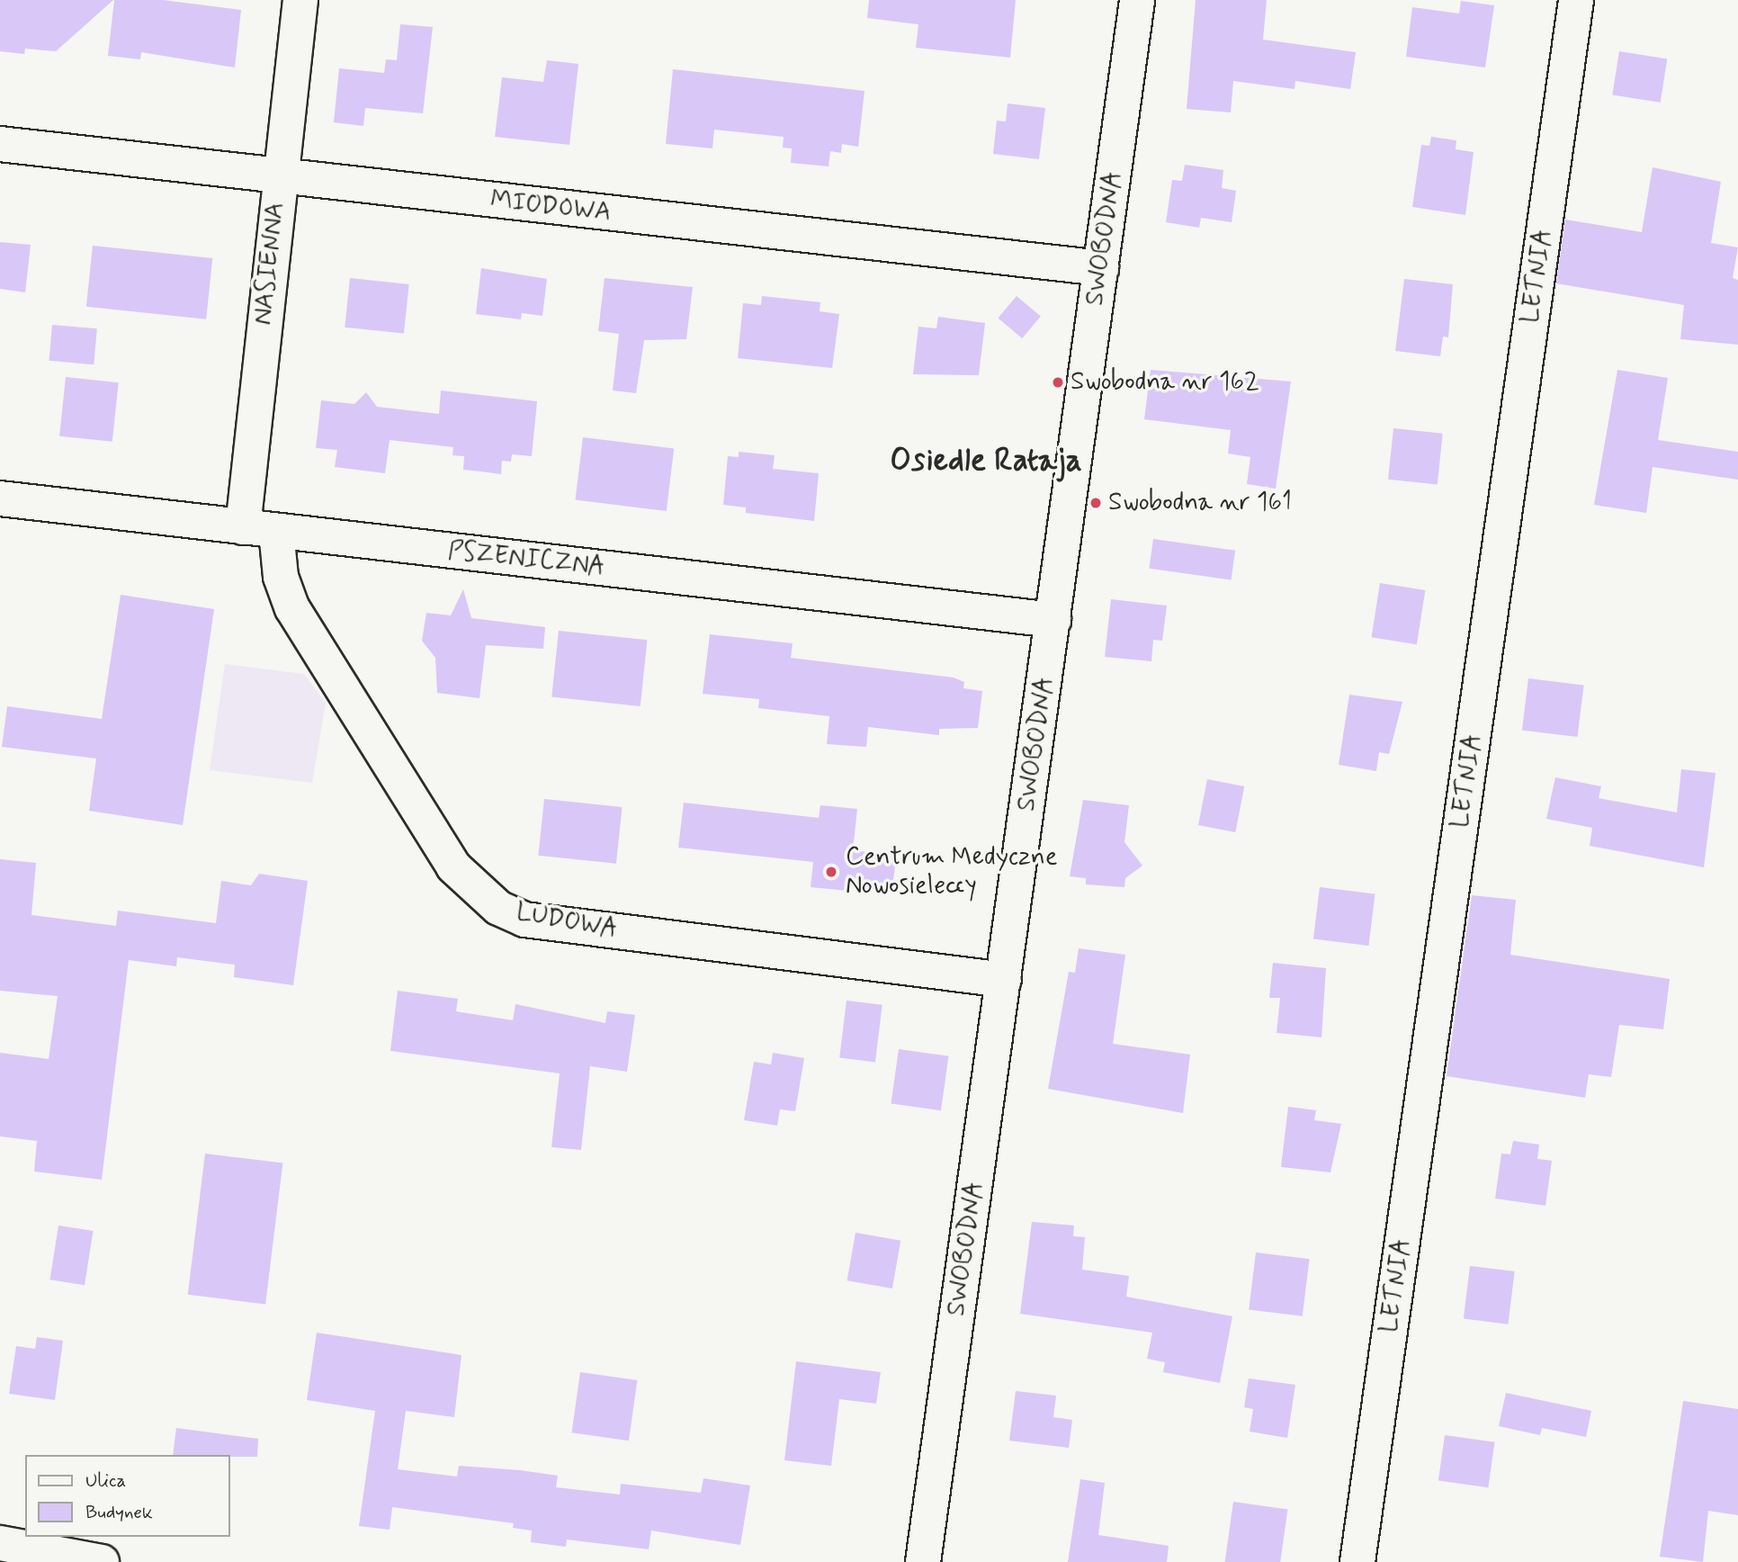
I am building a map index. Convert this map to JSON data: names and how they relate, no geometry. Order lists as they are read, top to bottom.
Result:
{
  "streets": {
    "street": [
      "MIODOWA",
      "SWOBODNA",
      "NASIENNA",
      "LETNIA",
      "PSZENICZNA",
      "LUDOWA"
    ]
  },
  "crossings": [
    ["MIODOWA", "SWOBODNA"],
    ["MIODOWA", "NASIENNA"],
    ["SWOBODNA", "PSZENICZNA"],
    ["SWOBODNA", "LUDOWA"],
    ["NASIENNA", "PSZENICZNA"],
    ["NASIENNA", "LUDOWA"],
    ["PSZENICZNA", "LUDOWA"]
  ],
  "districts": ["Osiedle Rataja"],
  "places": ["Swobodna nr 162", "Swobodna nr 161", "Centrum Medyczne Nowosieleccy"],
  "legend": ["Ulica", "Budynek"]
}
